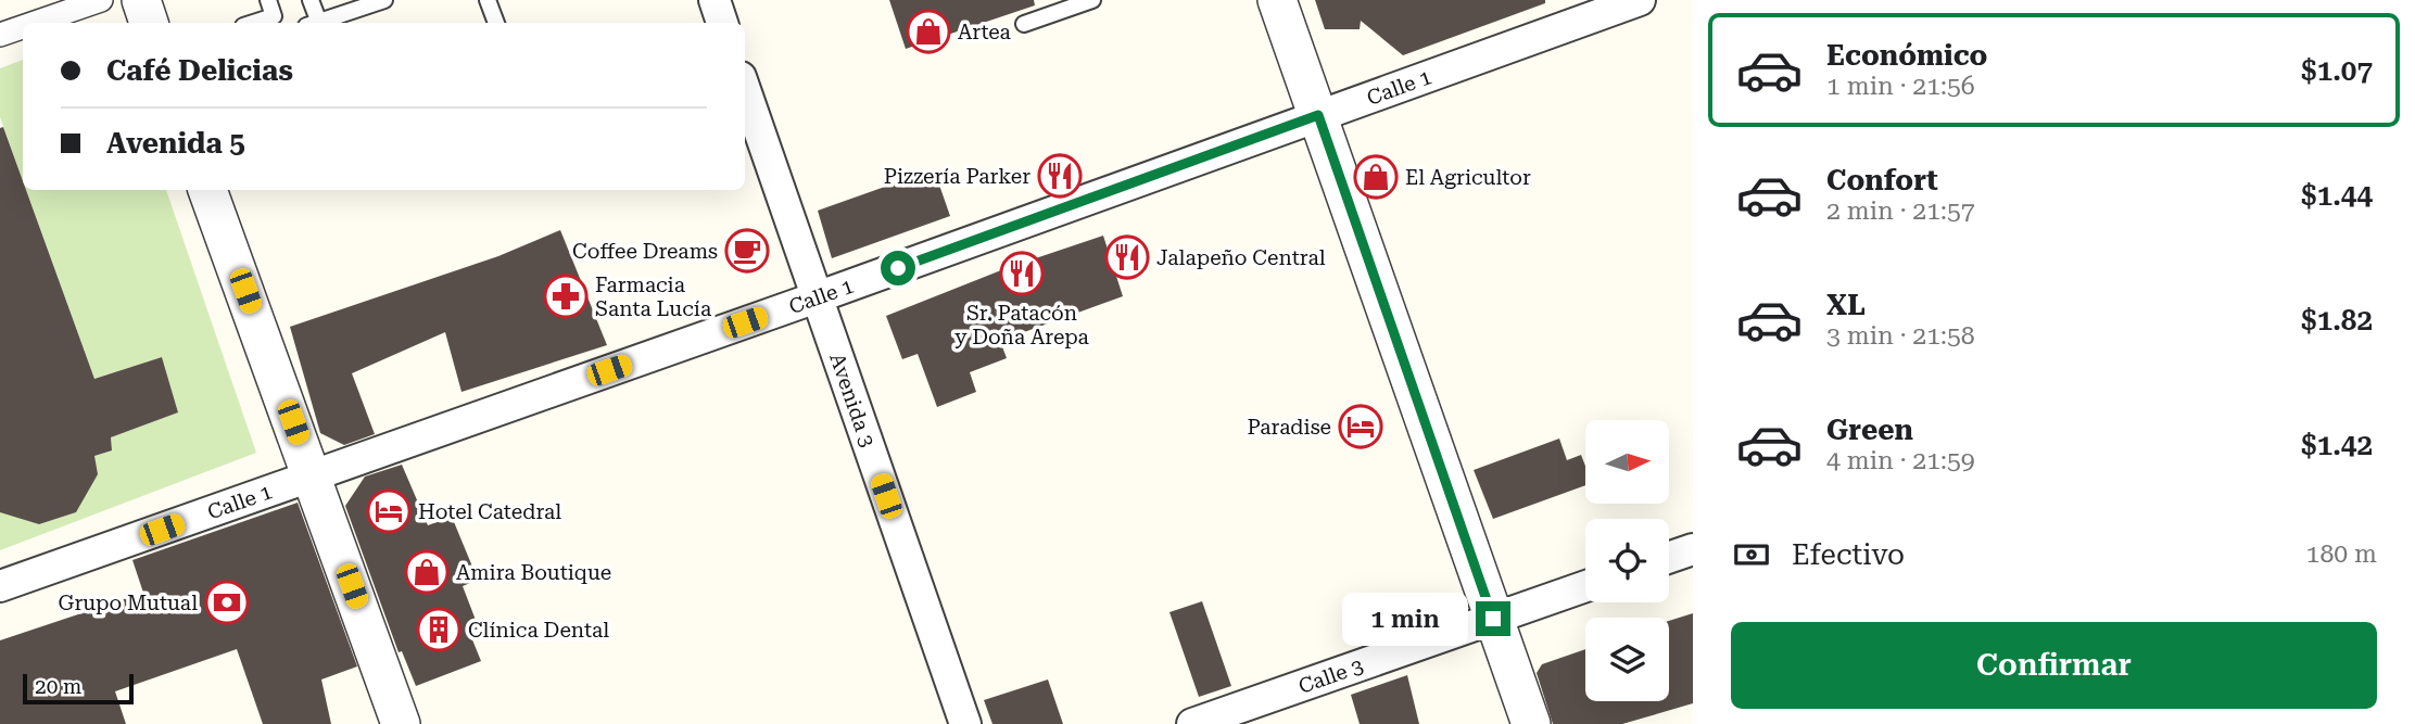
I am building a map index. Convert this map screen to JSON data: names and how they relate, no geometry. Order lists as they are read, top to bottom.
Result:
{
  "streets": {
    "street": ["Calle 1", "Avenida 3", "Calle 3"]
  },
  "crossings": [
    ["Calle 1", "Avenida 3"]
  ],
  "places": {
    "shop": ["Artea", "El Agricultor", "Amira Boutique"],
    "restaurant": ["Pizzería Parker", "Jalapeño Central", "Sr. Patacón y Doña Arepa"],
    "cafe": ["Coffee Dreams"],
    "pharmacy": ["Farmacia Santa Lucía"],
    "hotel": ["Paradise", "Hotel Catedral"],
    "bank": ["Grupo Mutual"],
    "building": ["Clínica Dental"]
  },
  "scale_bar": "20 m",
  "north": "right",
  "page": {
    "list": [
      {
        "name": "Económico",
        "note": "1 min · 21:56",
        "value": "$1.07"
      },
      {
        "name": "Confort",
        "note": "2 min · 21:57",
        "value": "$1.44"
      },
      {
        "name": "XL",
        "note": "3 min · 21:58",
        "value": "$1.82"
      },
      {
        "name": "Green",
        "note": "4 min · 21:59",
        "value": "$1.42"
      }
    ],
    "banner": ["Café Delicias", "Avenida 5"],
    "pay": ["Efectivo", "180 m"],
    "bubble": "1 min",
    "buttons": "Confirmar",
    "scale": "20 m"
  }
}
